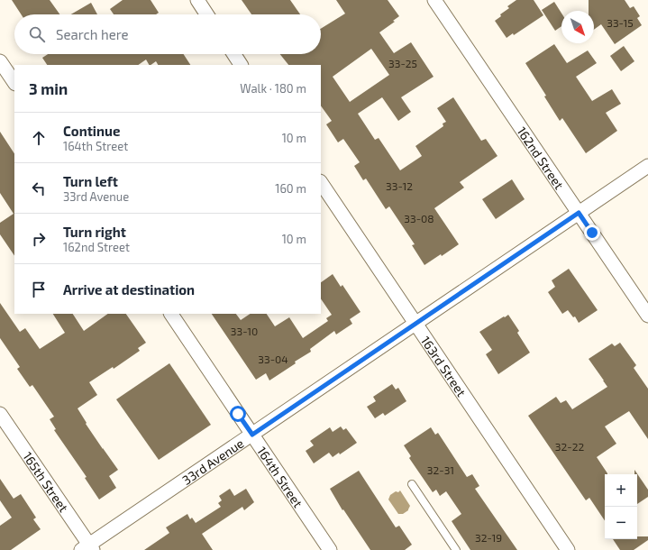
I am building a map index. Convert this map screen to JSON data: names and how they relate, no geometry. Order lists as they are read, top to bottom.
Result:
{
  "streets": {
    "street": [
      "162nd Street",
      "163rd Street",
      "33rd Avenue",
      "164th Street",
      "165th Street"
    ]
  },
  "crossings": [
    ["162nd Street", "33rd Avenue"],
    ["163rd Street", "33rd Avenue"],
    ["33rd Avenue", "164th Street"],
    ["33rd Avenue", "165th Street"]
  ],
  "house_numbers": [
    "33-15",
    "33-25",
    "33-12",
    "33-08",
    "33-10",
    "33-04",
    "32-22",
    "32-31",
    "32-19"
  ],
  "north": "bottom right",
  "page": {
    "search": "Search here",
    "heading": ["3 min", "Walk · 180 m"],
    "list": [
      ["Continue", "164th Street", "10 m"],
      ["Turn left", "33rd Avenue", "160 m"],
      ["Turn right", "162nd Street", "10 m"],
      "Arrive at destination"
    ],
    "map_buttons": ["+", "−"]
  }
}
